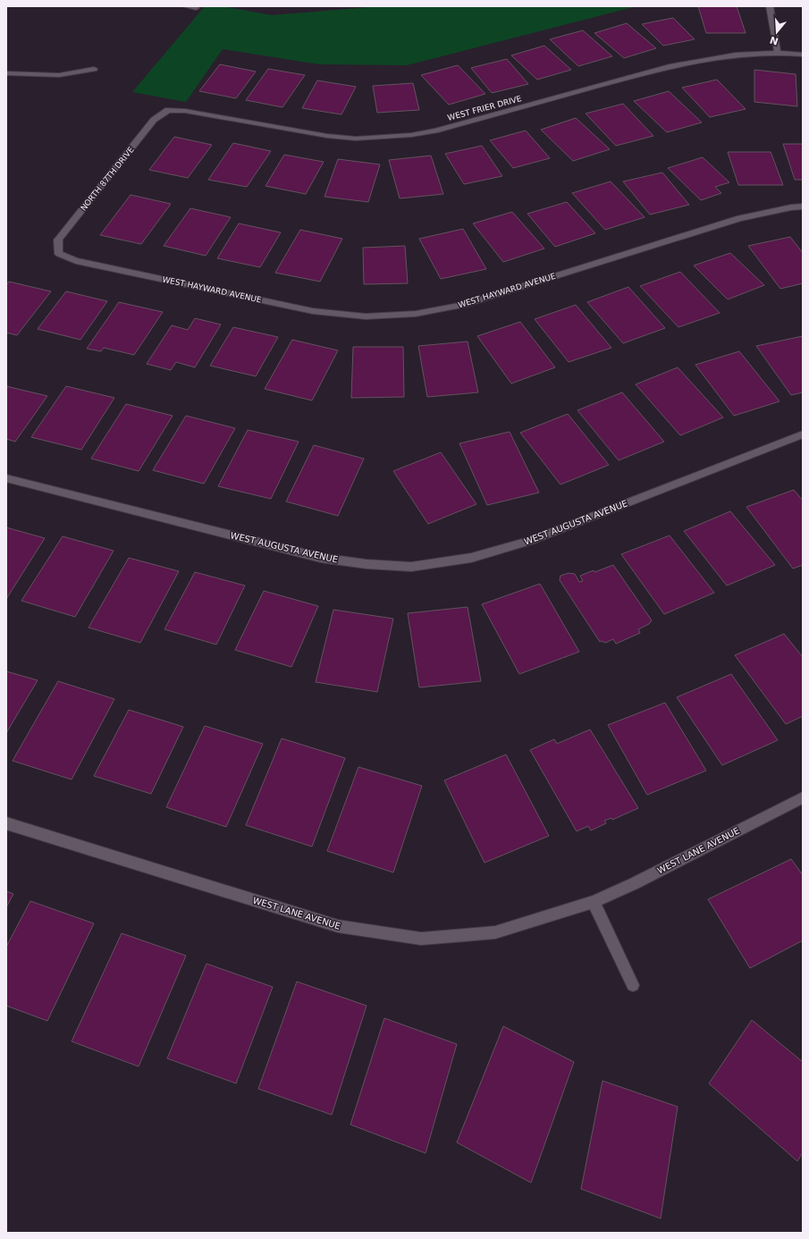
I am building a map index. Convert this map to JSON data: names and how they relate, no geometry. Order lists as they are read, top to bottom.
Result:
{
  "streets": {
    "street": [
      "WEST FRIER DRIVE",
      "NORTH 87TH DRIVE",
      "WEST HAYWARD AVENUE",
      "WEST AUGUSTA AVENUE",
      "WEST LANE AVENUE"
    ]
  },
  "crossings": [
    ["WEST FRIER DRIVE", "NORTH 87TH DRIVE"],
    ["NORTH 87TH DRIVE", "WEST HAYWARD AVENUE"]
  ],
  "north": "bottom"
}
